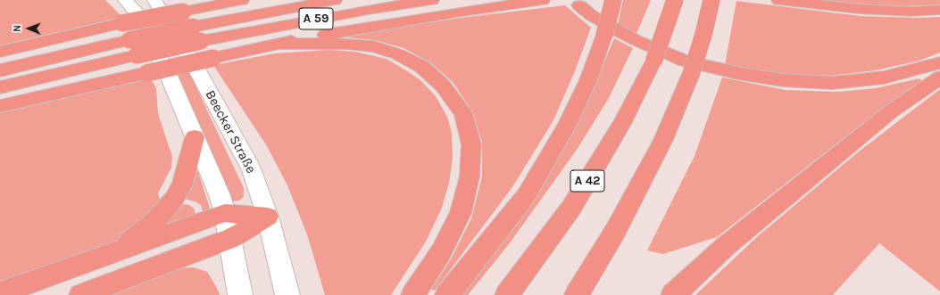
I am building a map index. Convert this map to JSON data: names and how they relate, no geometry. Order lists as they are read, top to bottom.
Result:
{
  "streets": {
    "highway": ["A 59", "A 42"],
    "street": ["Beecker Straße"]
  },
  "north": "left"
}
